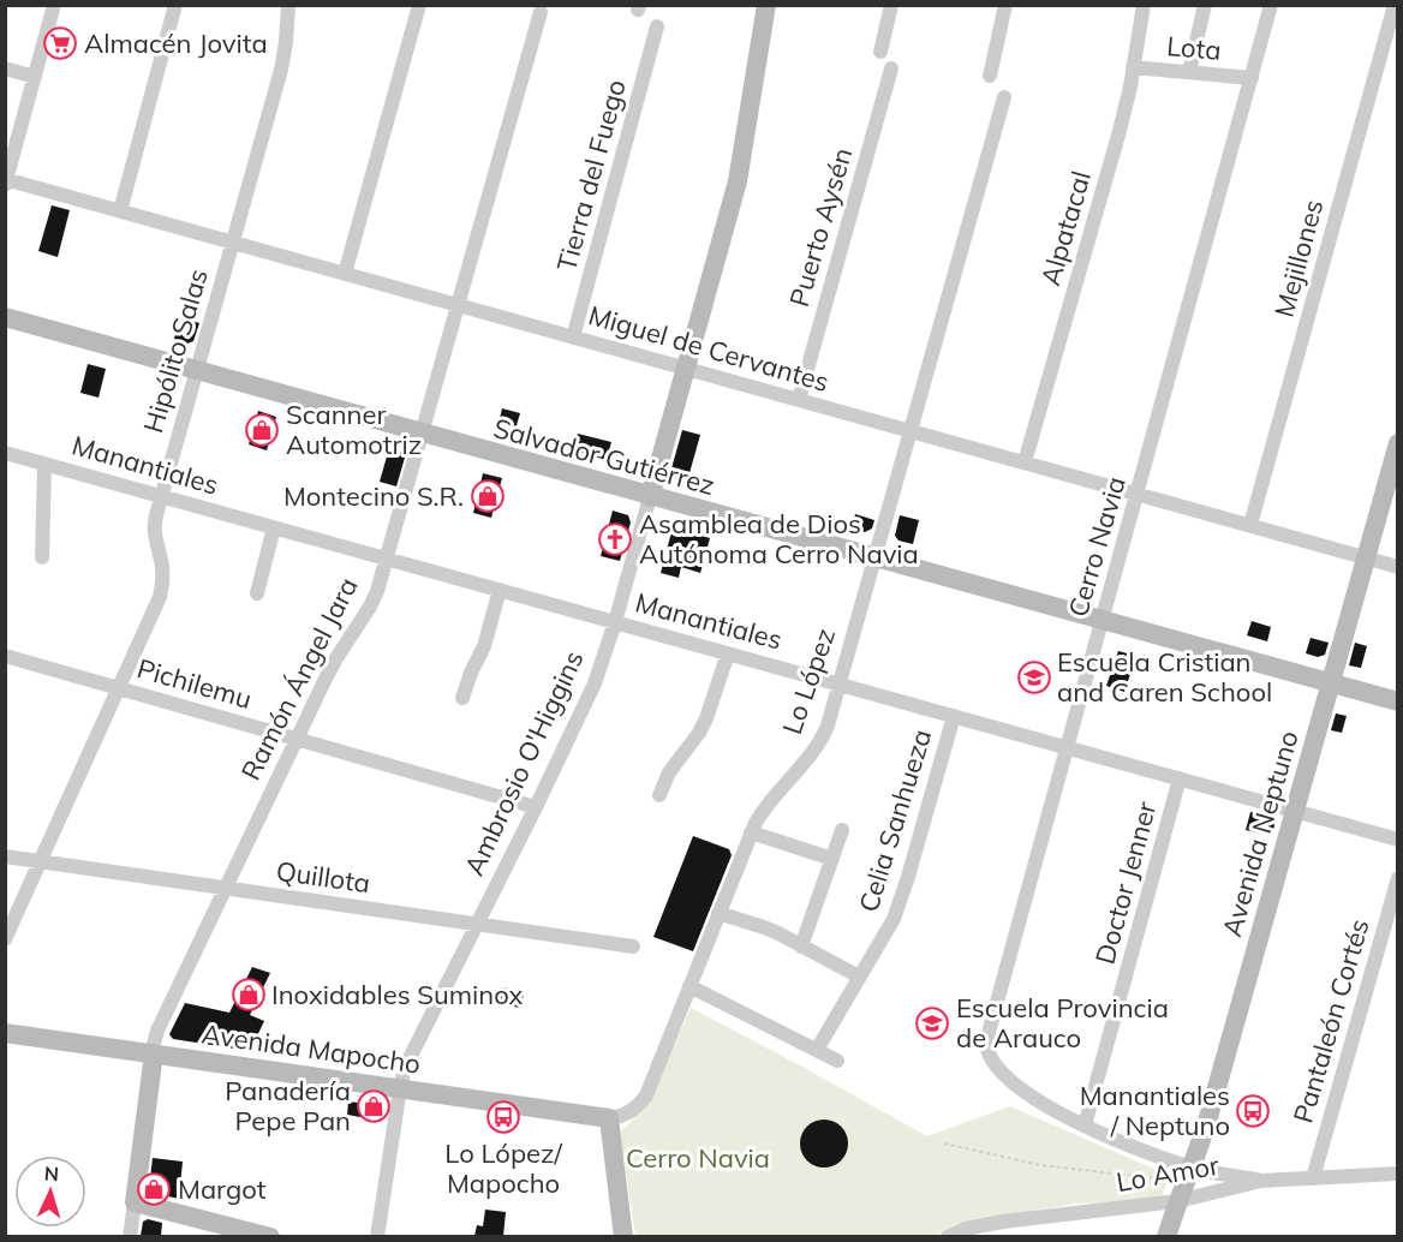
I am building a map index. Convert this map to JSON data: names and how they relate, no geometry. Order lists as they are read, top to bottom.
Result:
{
  "streets": {
    "main road": [
      "Salvador Gutiérrez",
      "Ramón Ángel Jara",
      "Ambrosio O'Higgins",
      "Avenida Neptuno",
      "Avenida Mapocho"
    ],
    "street": [
      "Lota",
      "Tierra del Fuego",
      "Puerto Aysén",
      "Alpatacal",
      "Mejillones",
      "Miguel de Cervantes",
      "Hipólito Salas",
      "Manantiales",
      "Cerro Navia",
      "Lo López",
      "Pichilemu",
      "Celia Sanhueza",
      "Quillota",
      "Doctor Jenner",
      "Pantaleón Cortés",
      "Lo Amor"
    ]
  },
  "crossings": [
    ["Lota", "Alpatacal"],
    ["Lota", "Cerro Navia"],
    ["Tierra del Fuego", "Miguel de Cervantes"],
    ["Puerto Aysén", "Miguel de Cervantes"],
    ["Alpatacal", "Miguel de Cervantes"],
    ["Mejillones", "Miguel de Cervantes"],
    ["Miguel de Cervantes", "Hipólito Salas"],
    ["Miguel de Cervantes", "Cerro Navia"],
    ["Miguel de Cervantes", "Ramón Ángel Jara"],
    ["Miguel de Cervantes", "Lo López"],
    ["Miguel de Cervantes", "Ambrosio O'Higgins"],
    ["Miguel de Cervantes", "Avenida Neptuno"],
    ["Hipólito Salas", "Salvador Gutiérrez"],
    ["Hipólito Salas", "Manantiales"],
    ["Hipólito Salas", "Pichilemu"],
    ["Hipólito Salas", "Quillota"],
    ["Salvador Gutiérrez", "Cerro Navia"],
    ["Salvador Gutiérrez", "Ramón Ángel Jara"],
    ["Salvador Gutiérrez", "Lo López"],
    ["Salvador Gutiérrez", "Ambrosio O'Higgins"],
    ["Salvador Gutiérrez", "Avenida Neptuno"],
    ["Manantiales", "Cerro Navia"],
    ["Manantiales", "Ramón Ángel Jara"],
    ["Manantiales", "Lo López"],
    ["Manantiales", "Ambrosio O'Higgins"],
    ["Manantiales", "Celia Sanhueza"],
    ["Manantiales", "Avenida Neptuno"],
    ["Manantiales", "Doctor Jenner"],
    ["Cerro Navia", "Avenida Neptuno"],
    ["Cerro Navia", "Doctor Jenner"],
    ["Cerro Navia", "Lo Amor"],
    ["Ramón Ángel Jara", "Pichilemu"],
    ["Ramón Ángel Jara", "Quillota"],
    ["Ramón Ángel Jara", "Avenida Mapocho"],
    ["Lo López", "Avenida Mapocho"],
    ["Pichilemu", "Ambrosio O'Higgins"],
    ["Ambrosio O'Higgins", "Quillota"],
    ["Ambrosio O'Higgins", "Avenida Mapocho"],
    ["Avenida Neptuno", "Lo Amor"],
    ["Pantaleón Cortés", "Lo Amor"]
  ],
  "parks": ["Cerro Navia"],
  "places": {
    "supermarket": ["Almacén Jovita"],
    "shop": [
      "Scanner Automotriz",
      "Montecino S.R.",
      "Inoxidables Suminox",
      "Panadería Pepe Pan",
      "Margot"
    ],
    "church": ["Asamblea de Dios Autónoma Cerro Navia"],
    "school or university": ["Escuela Cristian and Caren School", "Escuela Provincia de Arauco"],
    "bus stop": ["Manantiales / Neptuno", "Lo López/ Mapocho"]
  },
  "north": "top"
}
